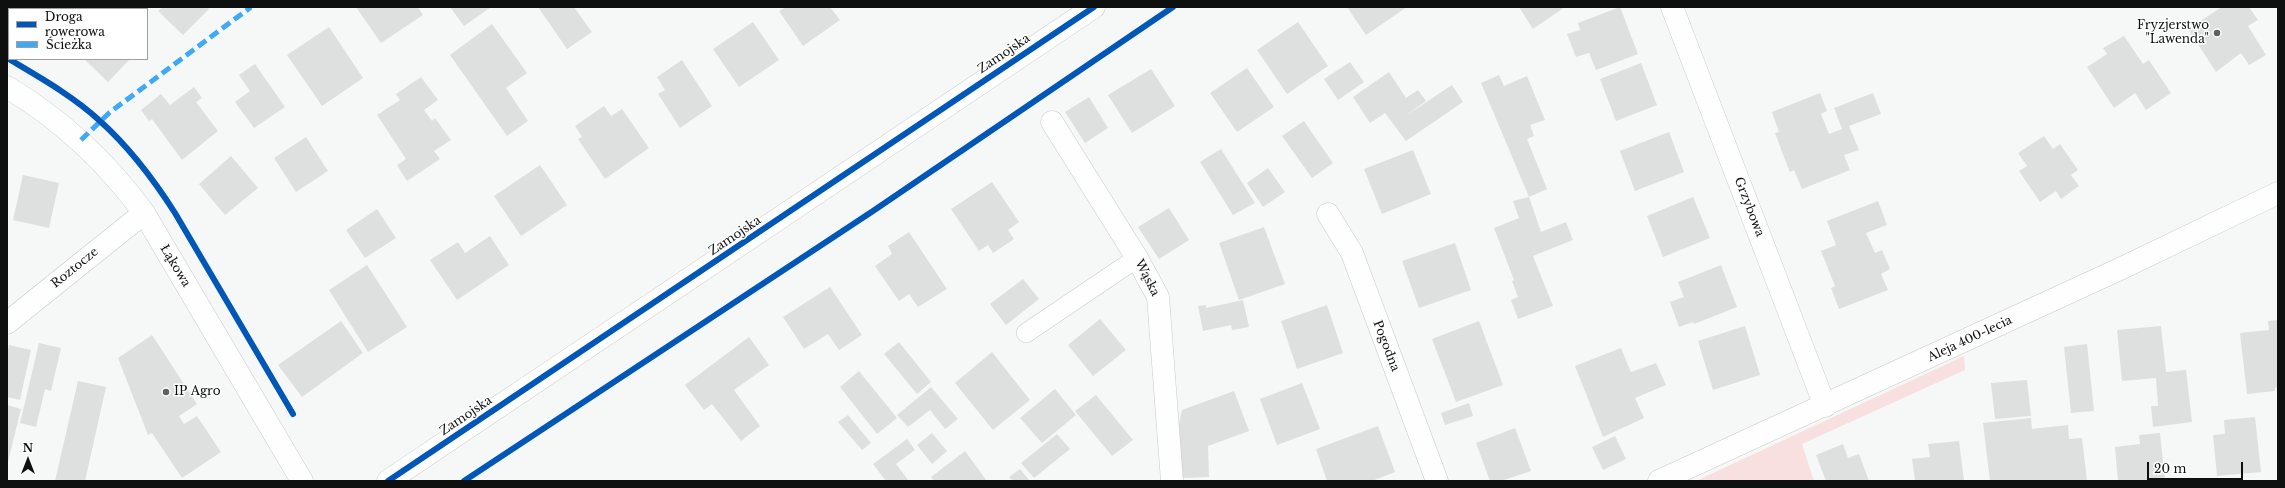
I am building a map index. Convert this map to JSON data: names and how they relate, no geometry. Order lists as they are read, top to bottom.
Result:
{
  "streets": {
    "street": [
      "Zamojska",
      "Grzybowa",
      "Łąkowa",
      "Roztocze",
      "Wąska",
      "Aleja 400-lecia",
      "Pogodna"
    ]
  },
  "crossings": [
    ["Grzybowa", "Aleja 400-lecia"],
    ["Łąkowa", "Roztocze"]
  ],
  "places": ["Fryzjerstwo \"Lawenda\"", "IP Agro"],
  "legend": ["Droga rowerowa", "Ścieżka"],
  "scale_bar": "20 m",
  "north": "top"
}
